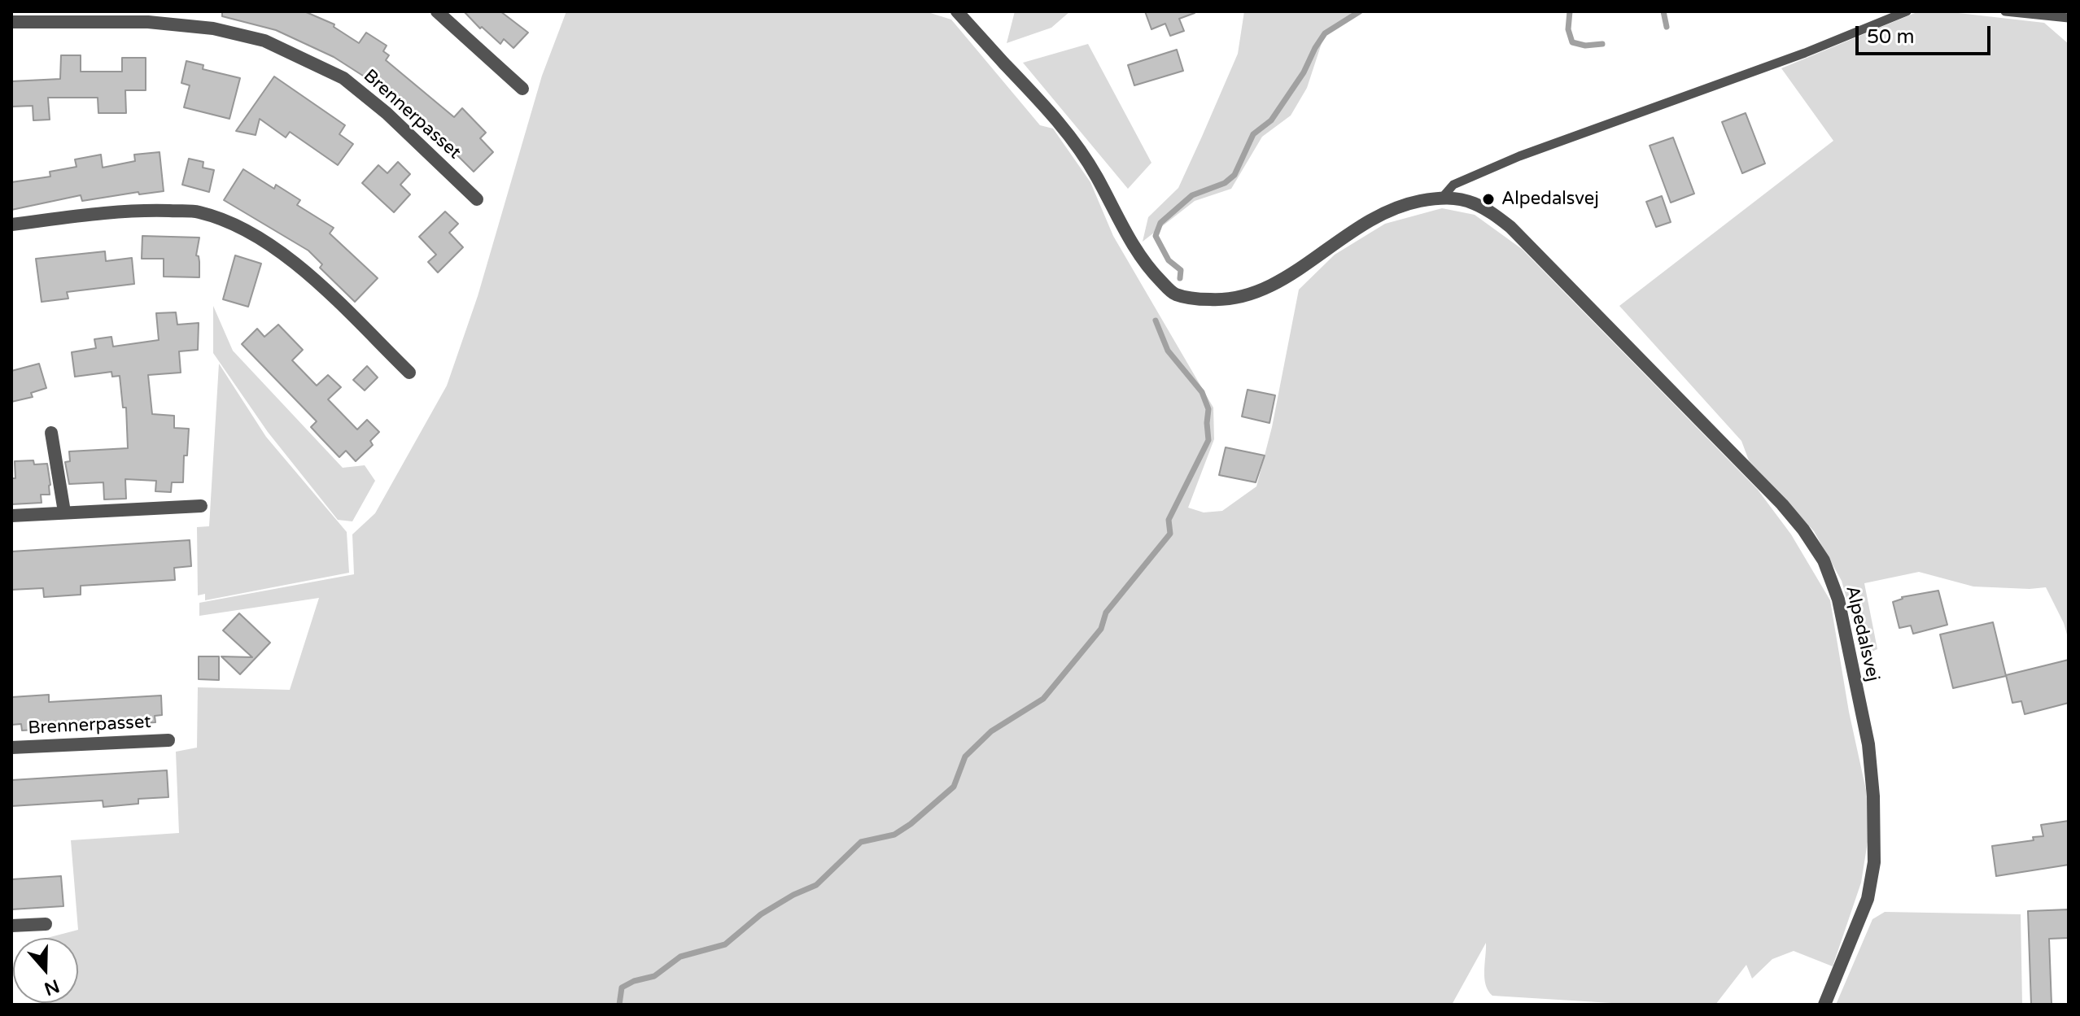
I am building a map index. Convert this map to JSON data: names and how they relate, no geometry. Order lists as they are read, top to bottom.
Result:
{
  "streets": {
    "street": ["Brennerpasset", "Alpedalsvej"]
  },
  "places": ["Alpedalsvej"],
  "scale_bar": "50 m",
  "north": "bottom"
}
